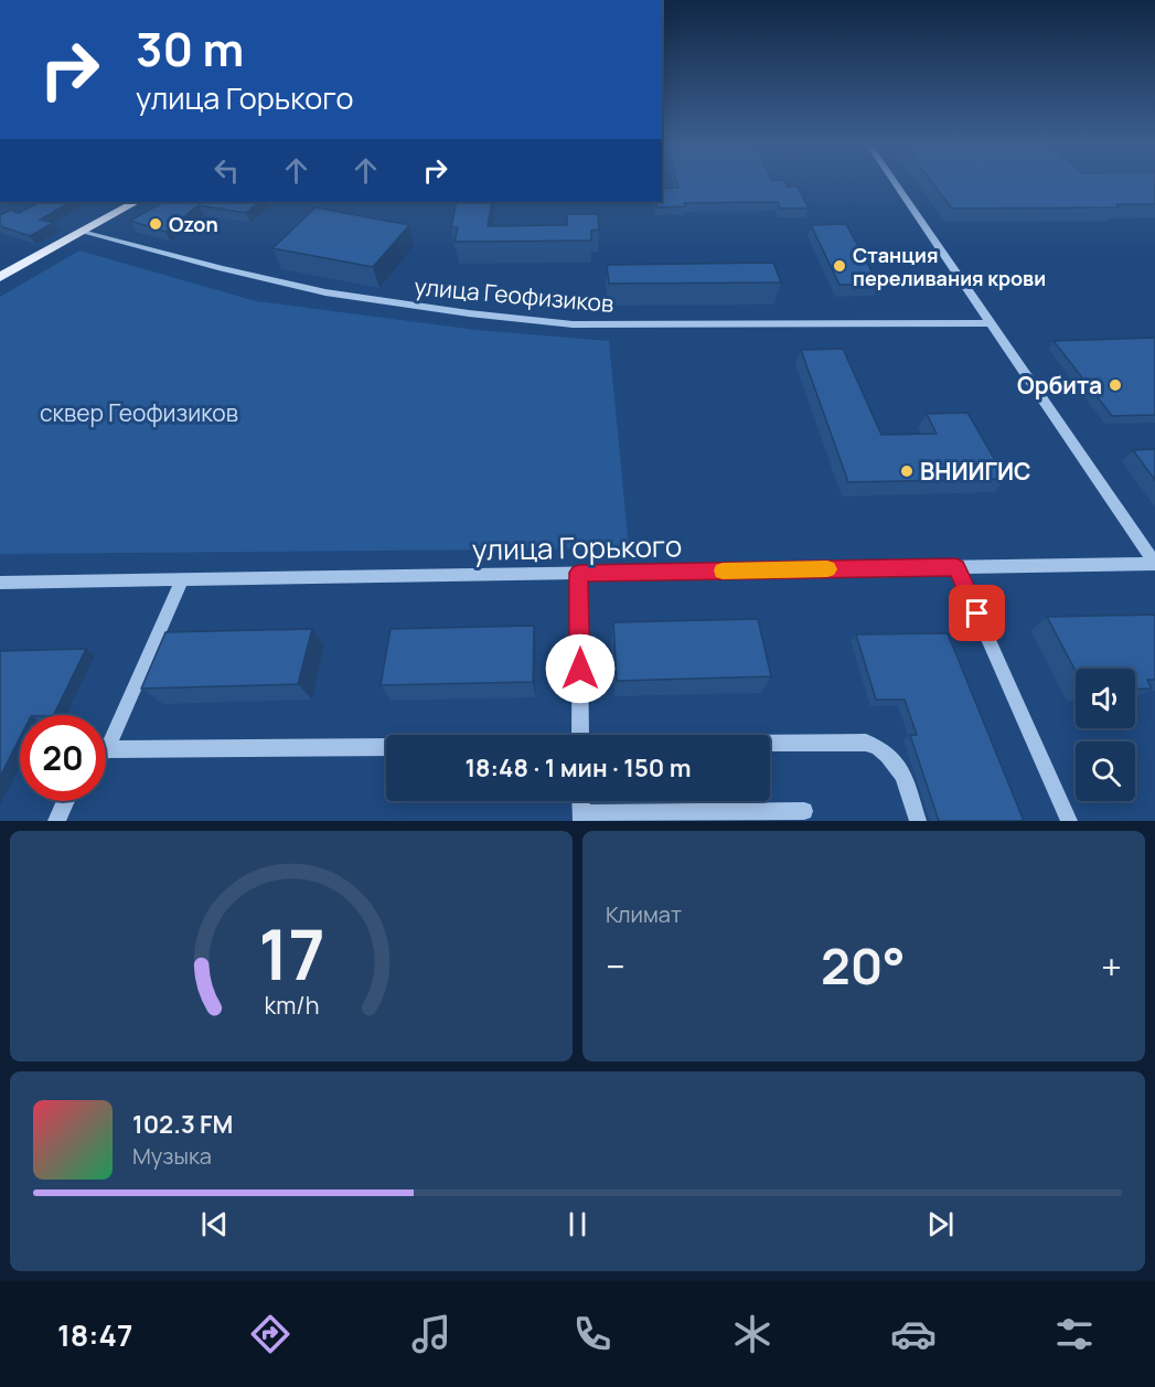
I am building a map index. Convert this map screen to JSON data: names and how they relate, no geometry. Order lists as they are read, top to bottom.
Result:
{
  "streets": {
    "street": ["улица Геофизиков", "улица Горького"]
  },
  "parks": ["cквер Геофизиков"],
  "places": [
    "Ozon",
    "Станция переливания крови",
    "Орбита",
    "ВНИИГИС"
  ],
  "page": {
    "turn": ["30 m", "улица Горького"],
    "limit": "20",
    "trip": "18:48 · 1 мин · 150 m",
    "tile": "Климат",
    "heat": ["−", "20°", "+"],
    "song": ["102.3 FM", "Музыка"],
    "tabs": "18:47",
    "gauge": ["17", "km/h"]
  }
}
